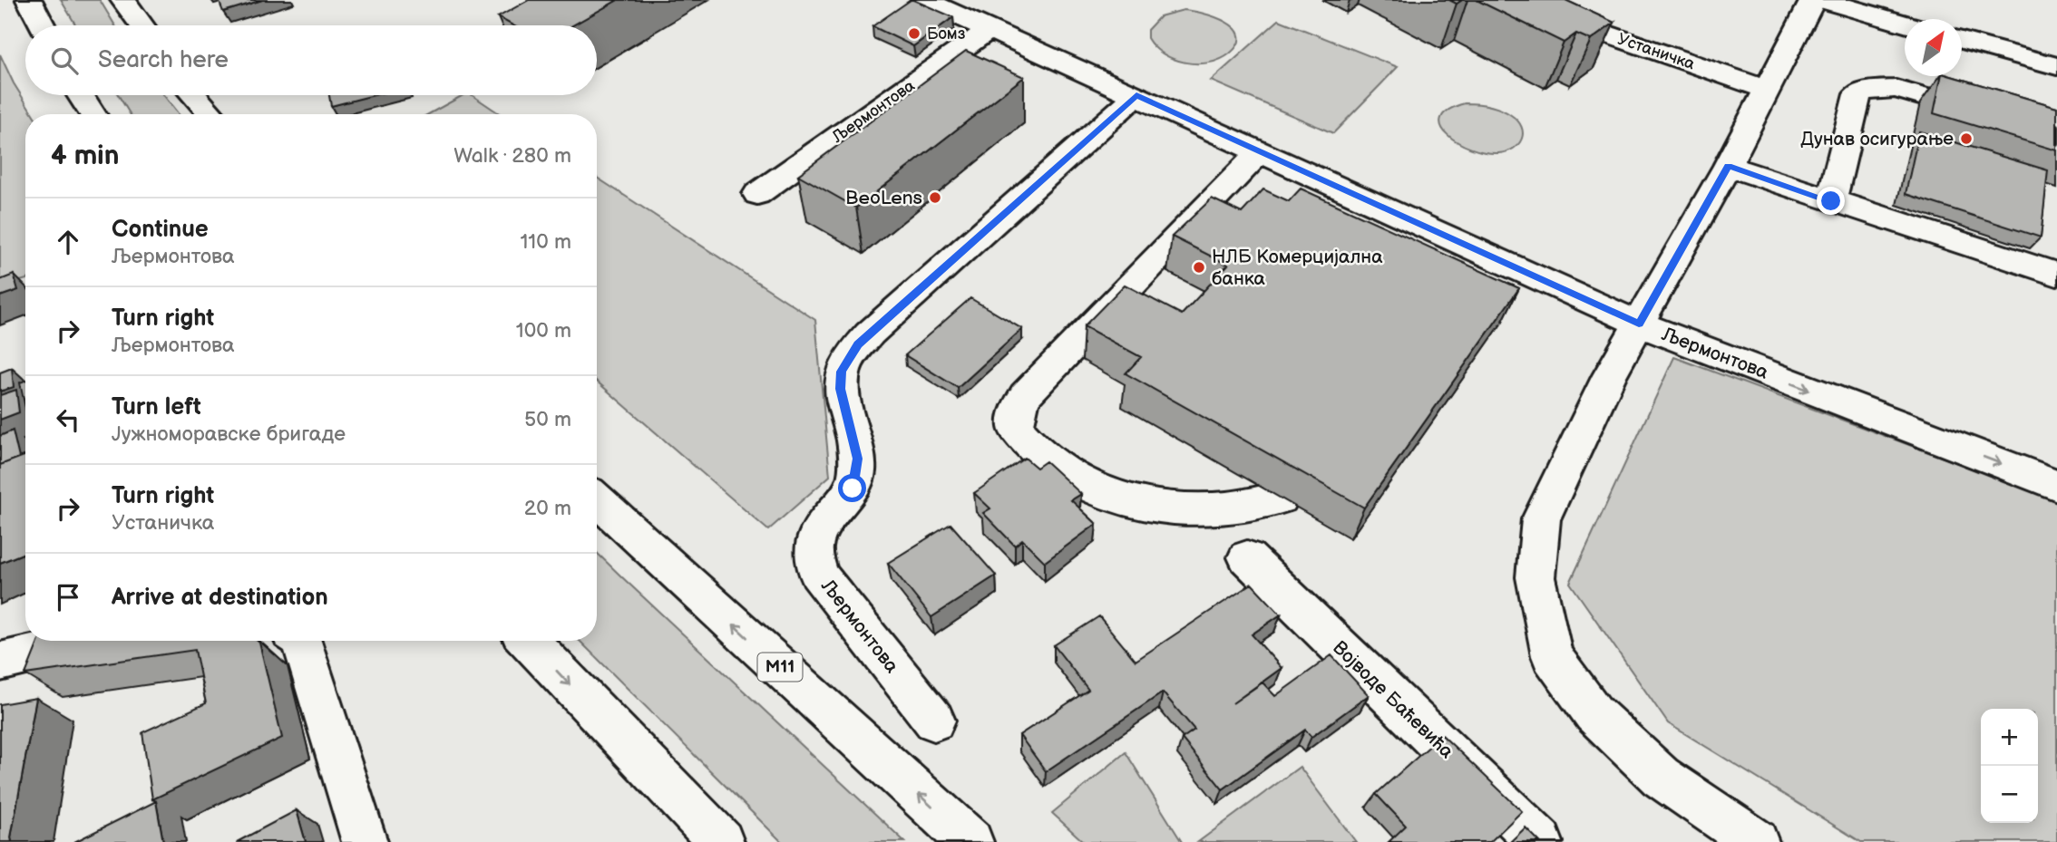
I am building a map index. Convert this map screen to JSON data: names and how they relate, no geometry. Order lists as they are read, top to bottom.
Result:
{
  "streets": {
    "main road": [
      "Устаничка",
      "Љермонтова",
      "M11",
      "Војводе Баћевића"
    ]
  },
  "places": [
    "Бомз",
    "Дунав осигурање",
    "BeoLens",
    "НЛБ Комерцијална банка"
  ],
  "north": "top right",
  "page": {
    "search": "Search here",
    "heading": ["4 min", "Walk · 280 m"],
    "list": [
      ["Continue", "Љермонтова", "110 m"],
      ["Turn right", "Љермонтова", "100 m"],
      ["Turn left", "Јужноморавске бригаде", "50 m"],
      ["Turn right", "Устаничка", "20 m"],
      "Arrive at destination"
    ],
    "map_buttons": ["+", "−"]
  }
}
